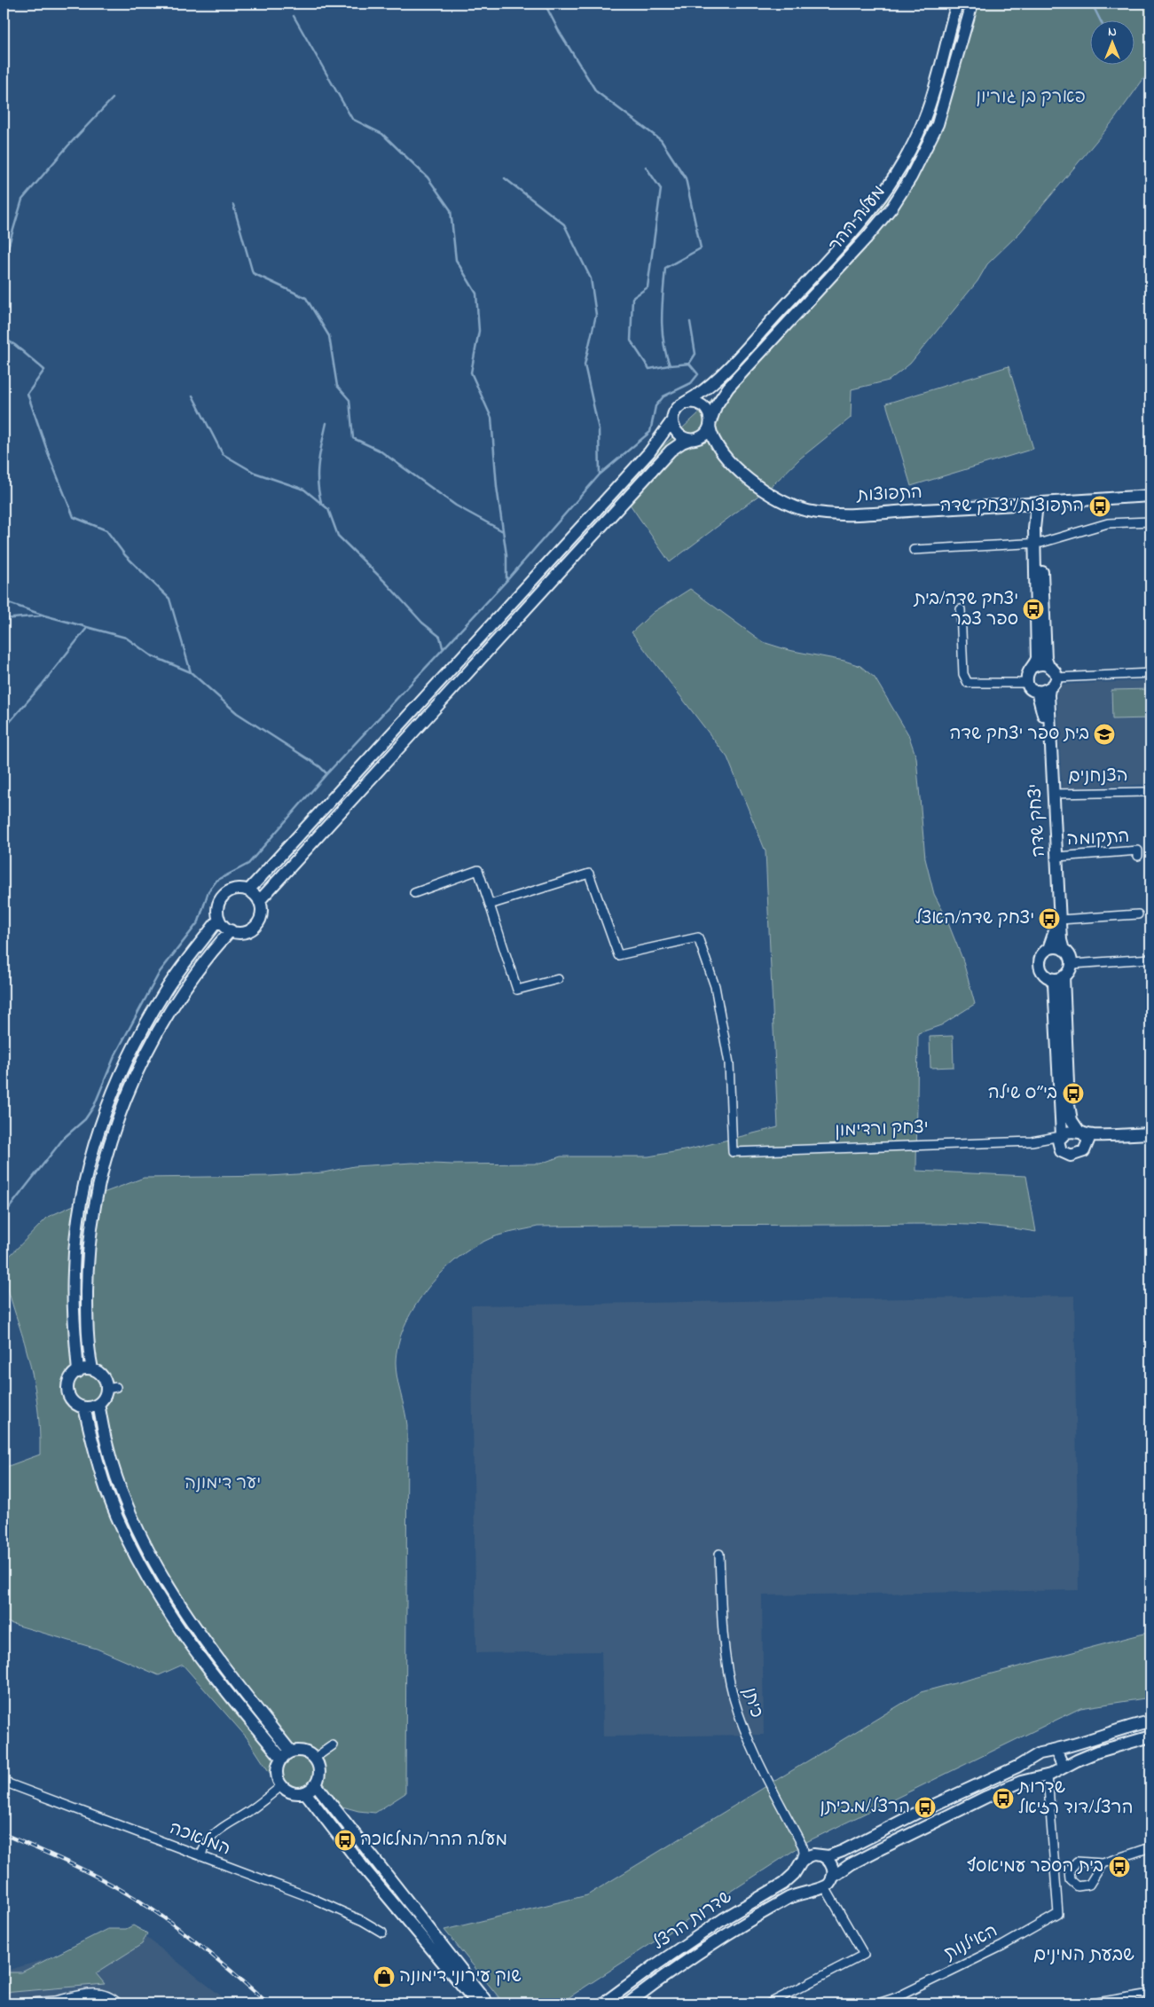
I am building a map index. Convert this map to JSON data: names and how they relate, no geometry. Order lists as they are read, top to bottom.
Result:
{
  "streets": {
    "main road": [
      "מעלה ההר",
      "התפוצות",
      "יצחק שדה",
      "שדרות הרצל"
    ],
    "street": [
      "הצנחנים",
      "התקומה",
      "יצחק ורדימון",
      "כיתן",
      "המלאכה",
      "האילנות"
    ]
  },
  "crossings": [
    ["מעלה ההר", "התפוצות"],
    ["הצנחנים", "יצחק שדה"],
    ["יצחק שדה", "התקומה"]
  ],
  "districts": ["שבעת המינים"],
  "parks": ["פארק בן גוריון", "יער דימונה"],
  "places": {
    "bus stop": [
      "התפוצות/יצחק שדה",
      "יצחק שדה/בית ספר צבר",
      "יצחק שדה/האצל",
      "בי״ס שילה",
      "שדרות הרצל/דוד רזיאל",
      "הרצל/מ.כיתן",
      "מעלה ההר/המלאכה",
      "בית הספר עמיאסף"
    ],
    "school or university": ["בית ספר יצחק שדה"],
    "shop": ["שוק עירוני דימונה"]
  },
  "north": "top"
}
